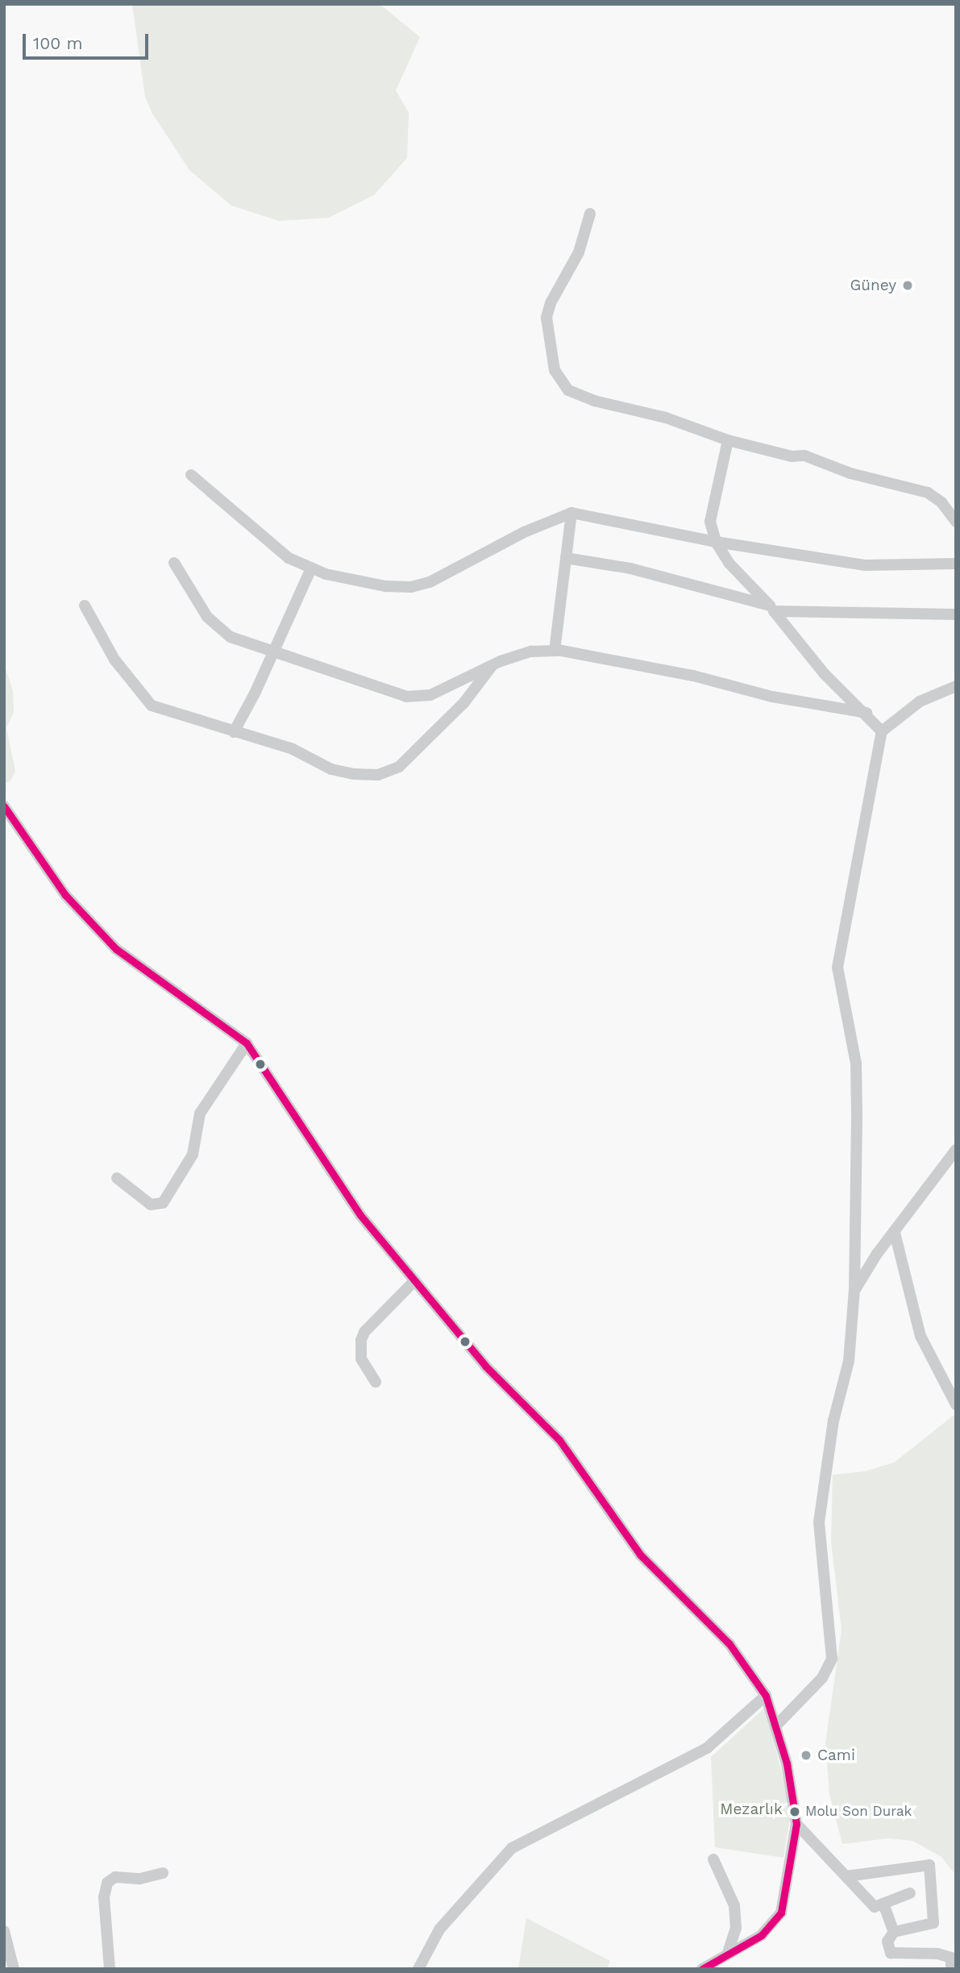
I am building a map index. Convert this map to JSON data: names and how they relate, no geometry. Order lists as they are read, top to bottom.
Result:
{
  "parks": ["Mezarlık"],
  "places": ["Güney", "Cami", "Molu Son Durak"],
  "scale_bar": "100 m"
}
